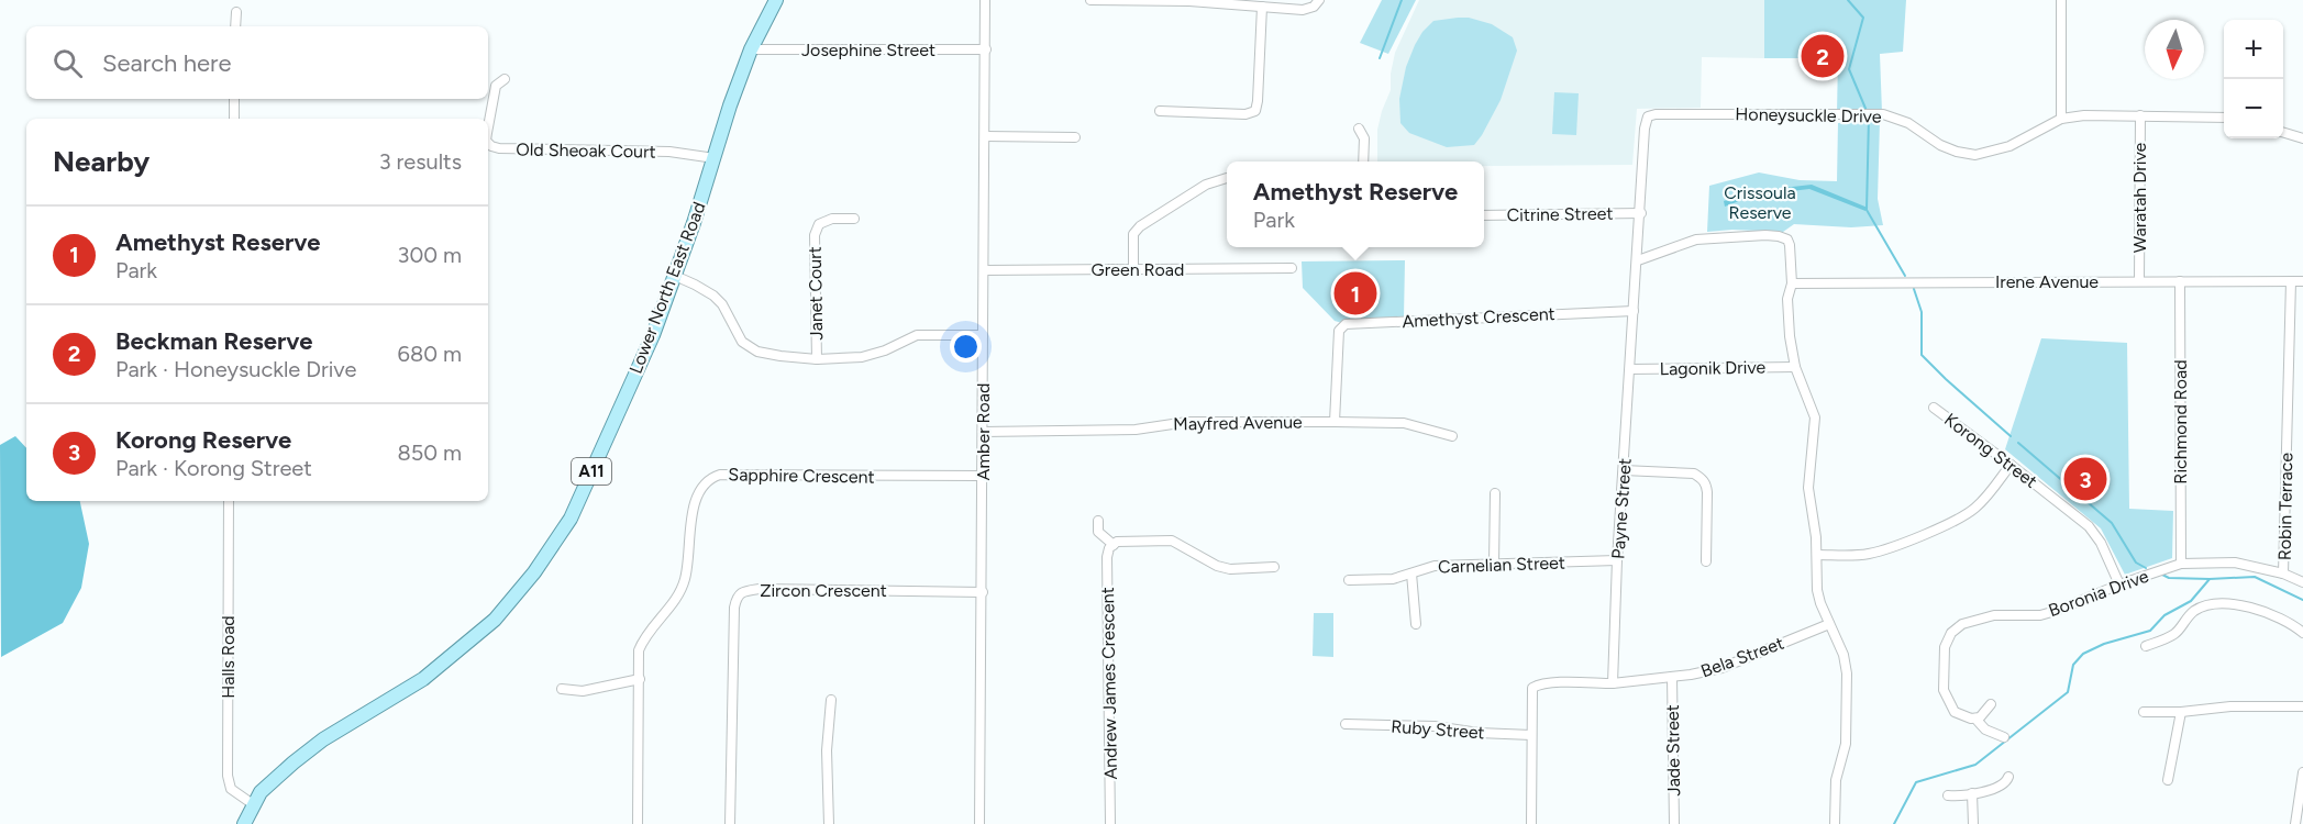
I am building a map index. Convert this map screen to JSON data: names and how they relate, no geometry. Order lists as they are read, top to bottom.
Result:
{
  "streets": {
    "main road": ["Lower North East Road", "A11"],
    "street": [
      "Josephine Street",
      "Honeysuckle Drive",
      "Old Sheoak Court",
      "Waratah Drive",
      "Citrine Street",
      "Green Road",
      "Irene Avenue",
      "Janet Court",
      "Amethyst Crescent",
      "Lagonik Drive",
      "Richmond Road",
      "Mayfred Avenue",
      "Amber Road",
      "Korong Street",
      "Sapphire Crescent",
      "Robin Terrace",
      "Payne Street",
      "Carnelian Street",
      "Zircon Crescent",
      "Boronia Drive",
      "Halls Road",
      "Bela Street",
      "Andrew James Crescent",
      "Ruby Street",
      "Jade Street"
    ]
  },
  "crossings": [
    ["Josephine Street", "Lower North East Road"],
    ["Josephine Street", "Amber Road"],
    ["Honeysuckle Drive", "Waratah Drive"],
    ["Honeysuckle Drive", "Payne Street"],
    ["Old Sheoak Court", "Lower North East Road"],
    ["Waratah Drive", "Irene Avenue"],
    ["Citrine Street", "Payne Street"],
    ["Green Road", "Amber Road"],
    ["Irene Avenue", "Richmond Road"],
    ["Irene Avenue", "Robin Terrace"],
    ["Lower North East Road", "Halls Road"],
    ["Amethyst Crescent", "Mayfred Avenue"],
    ["Amethyst Crescent", "Payne Street"],
    ["Lagonik Drive", "Payne Street"],
    ["Richmond Road", "Boronia Drive"],
    ["Mayfred Avenue", "Amber Road"],
    ["Amber Road", "Sapphire Crescent"],
    ["Amber Road", "Zircon Crescent"],
    ["Korong Street", "Boronia Drive"],
    ["Robin Terrace", "Boronia Drive"],
    ["Payne Street", "Carnelian Street"],
    ["Payne Street", "Bela Street"],
    ["Bela Street", "Jade Street"]
  ],
  "parks": ["Crissoula Reserve"],
  "north": "bottom",
  "page": {
    "map_buttons": ["+", "−"],
    "search": "Search here",
    "pins": ["2", "1", "3"],
    "heading": ["Nearby", "3 results"],
    "popup": ["Amethyst Reserve", "Park"],
    "list": [
      {
        "mark": "1",
        "name": "Amethyst Reserve",
        "note": "Park",
        "value": "300 m"
      },
      {
        "mark": "2",
        "name": "Beckman Reserve",
        "note": "Park · Honeysuckle Drive",
        "value": "680 m"
      },
      {
        "mark": "3",
        "name": "Korong Reserve",
        "note": "Park · Korong Street",
        "value": "850 m"
      }
    ]
  }
}
